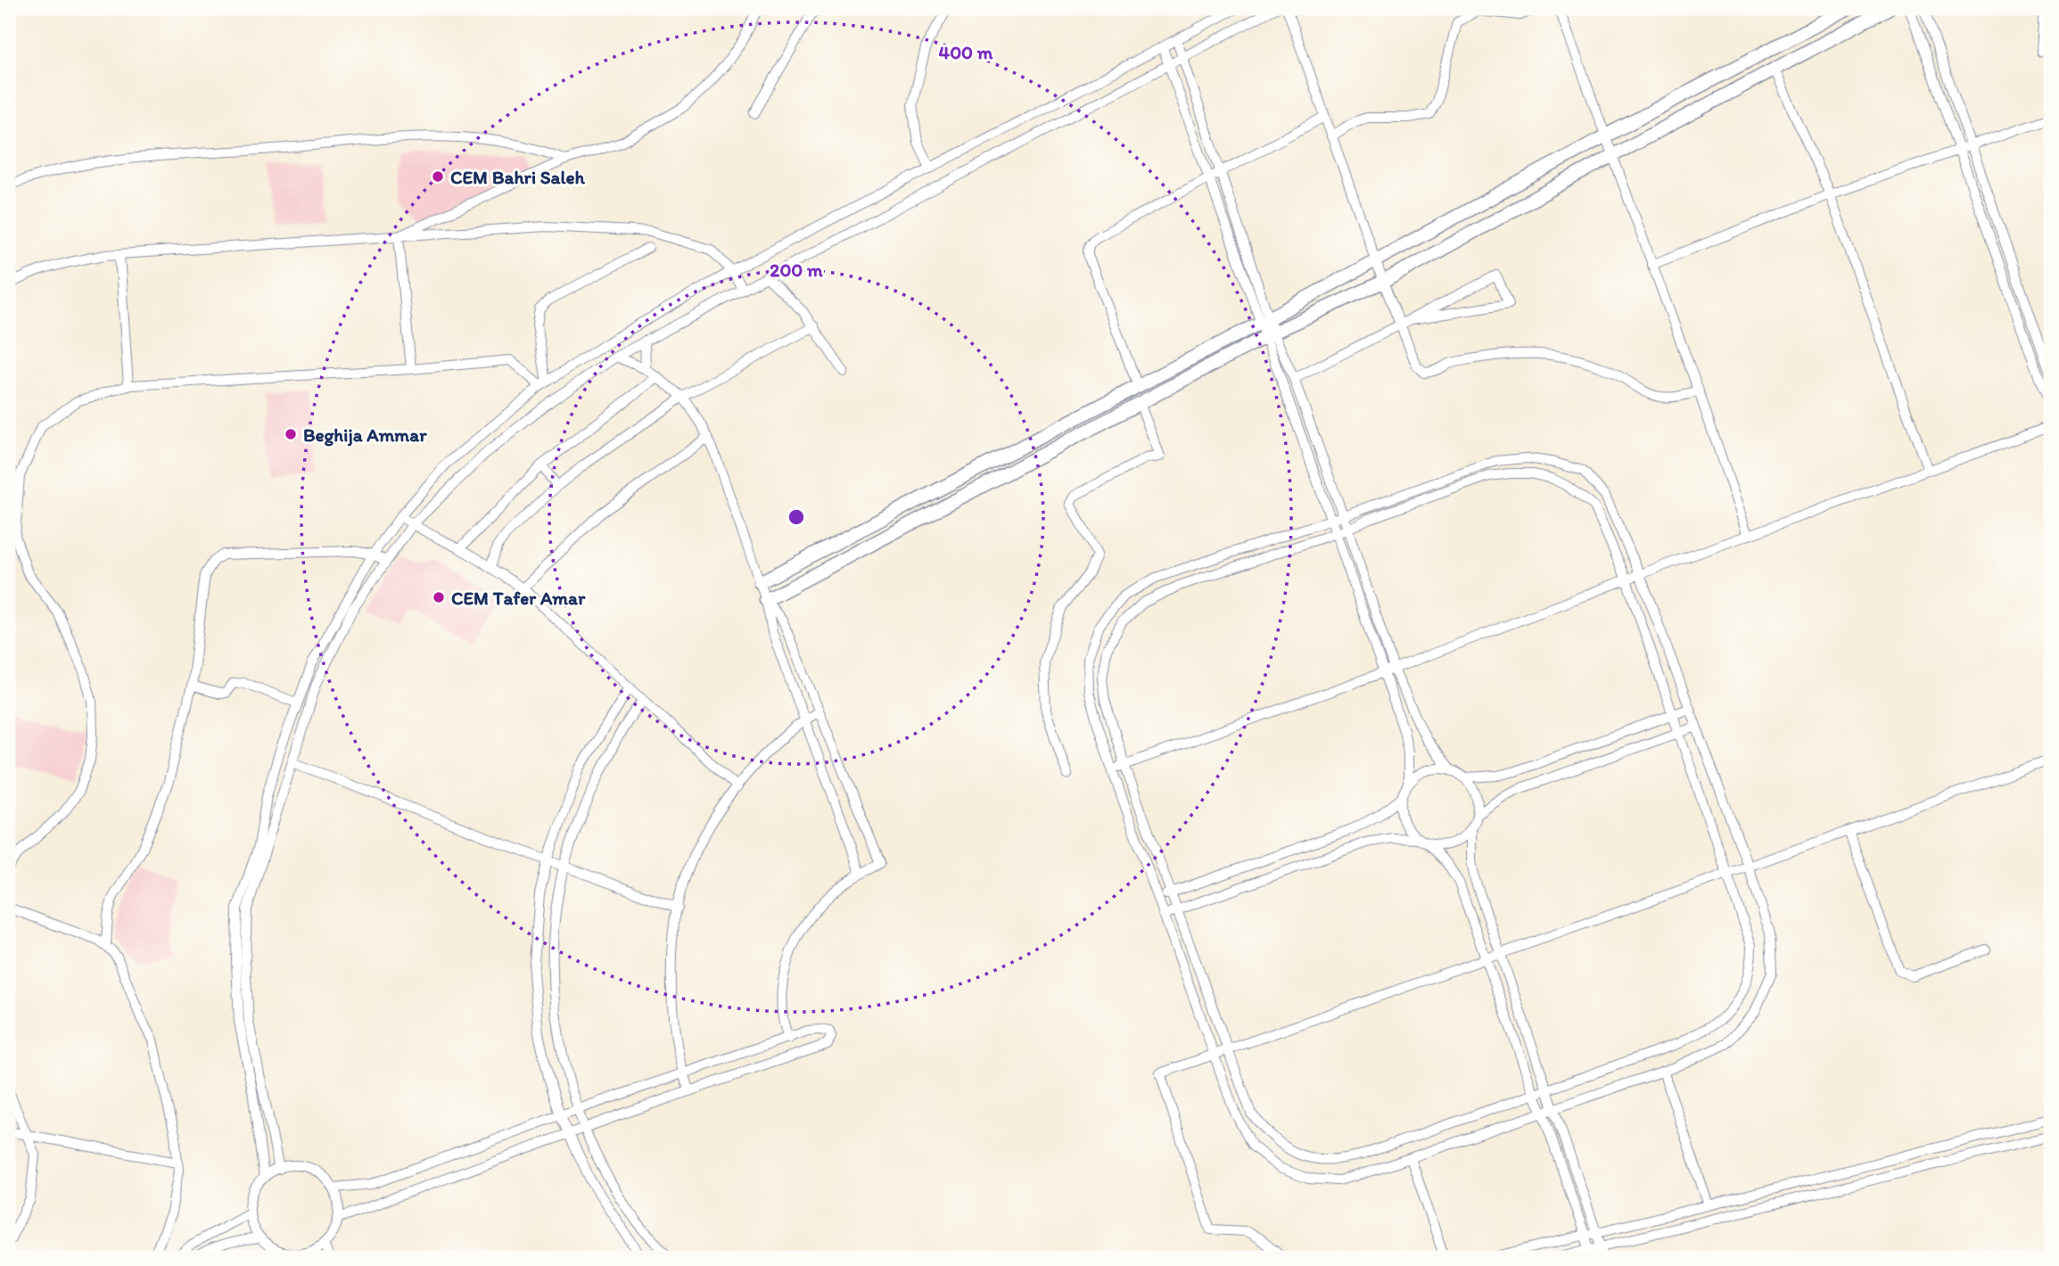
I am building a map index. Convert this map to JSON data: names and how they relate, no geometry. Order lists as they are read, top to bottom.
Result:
{
  "places": ["CEM Bahri Saleh", "Beghija Ammar", "CEM Tafer Amar"],
  "rings": ["400 m", "200 m"]
}
